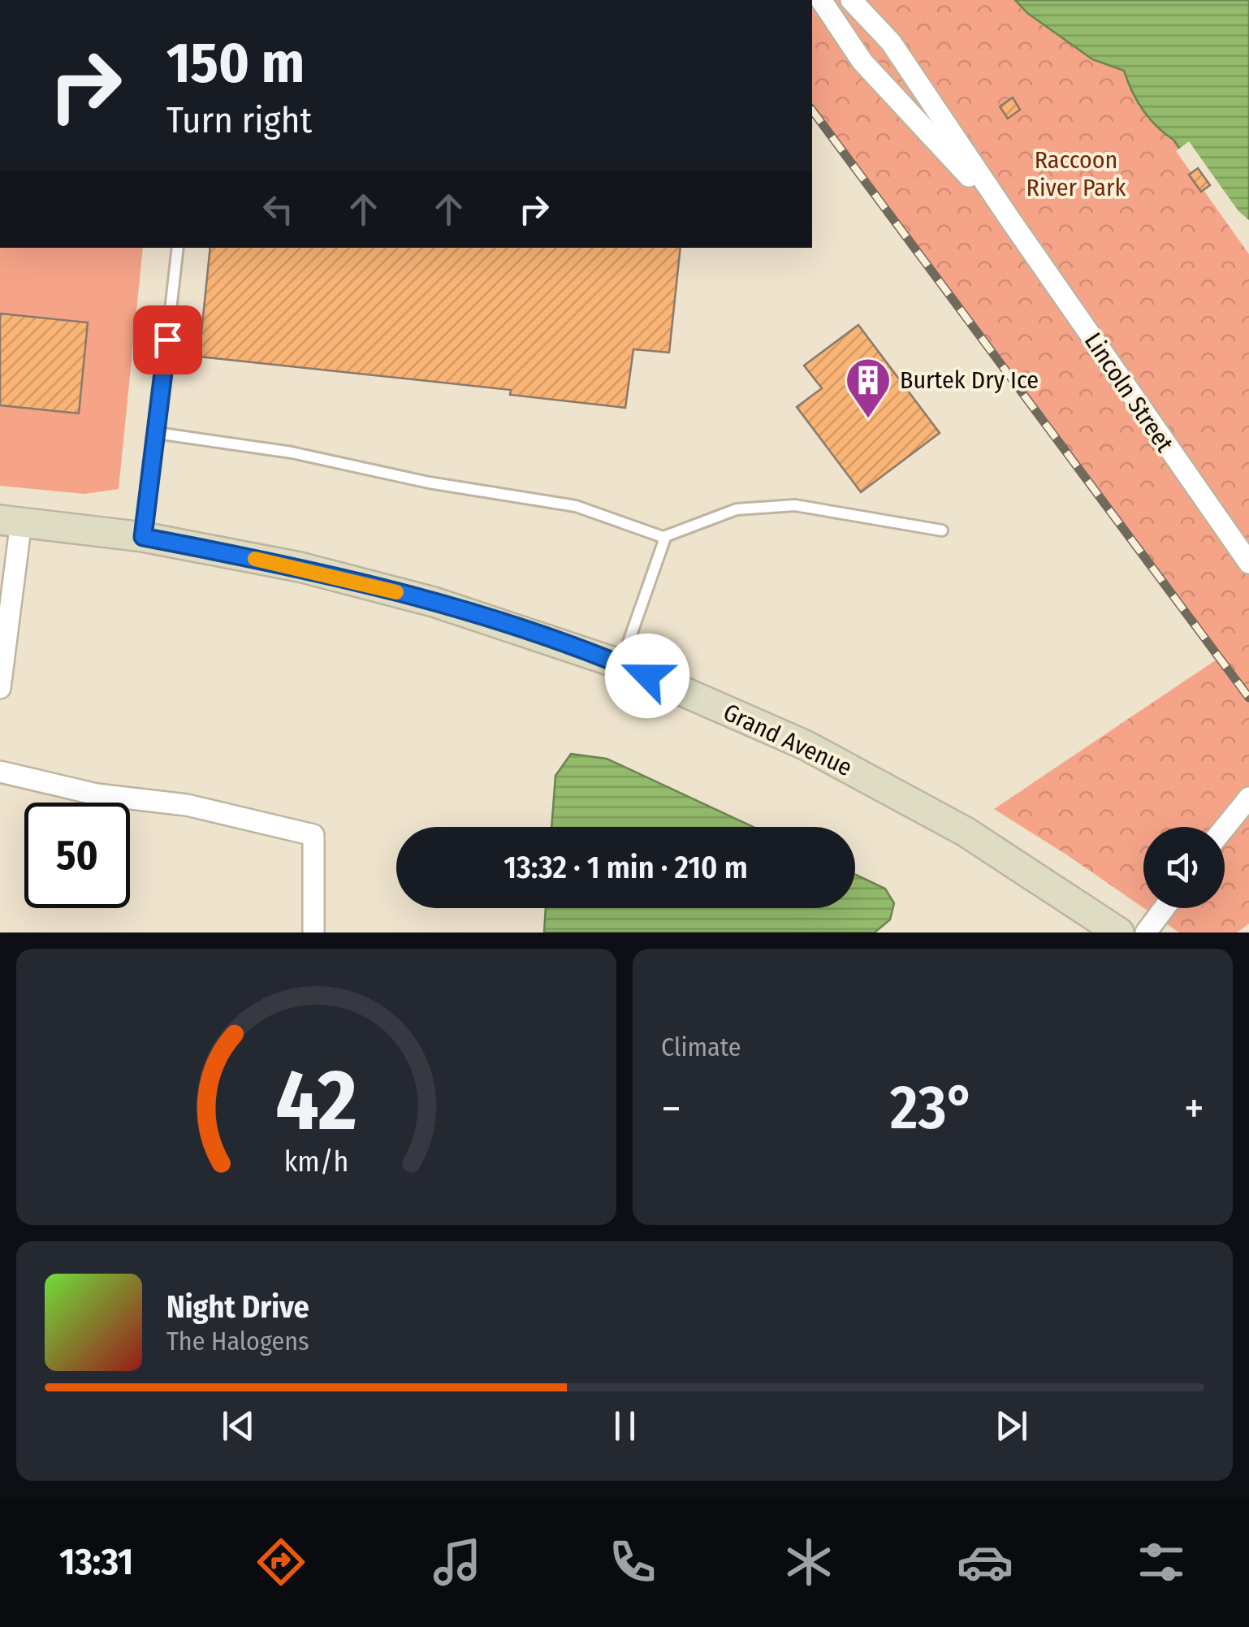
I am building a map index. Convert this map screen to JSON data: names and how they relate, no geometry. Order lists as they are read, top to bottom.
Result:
{
  "streets": {
    "main road": ["Grand Avenue"],
    "street": ["Lincoln Street"]
  },
  "parks": ["Raccoon River Park"],
  "places": {
    "building": ["Burtek Dry Ice"]
  },
  "page": {
    "turn": ["150 m", "Turn right"],
    "limit": "50",
    "trip": "13:32 · 1 min · 210 m",
    "tile": "Climate",
    "heat": ["−", "23°", "+"],
    "song": ["Night Drive", "The Halogens"],
    "tabs": "13:31",
    "gauge": ["42", "km/h"]
  }
}
